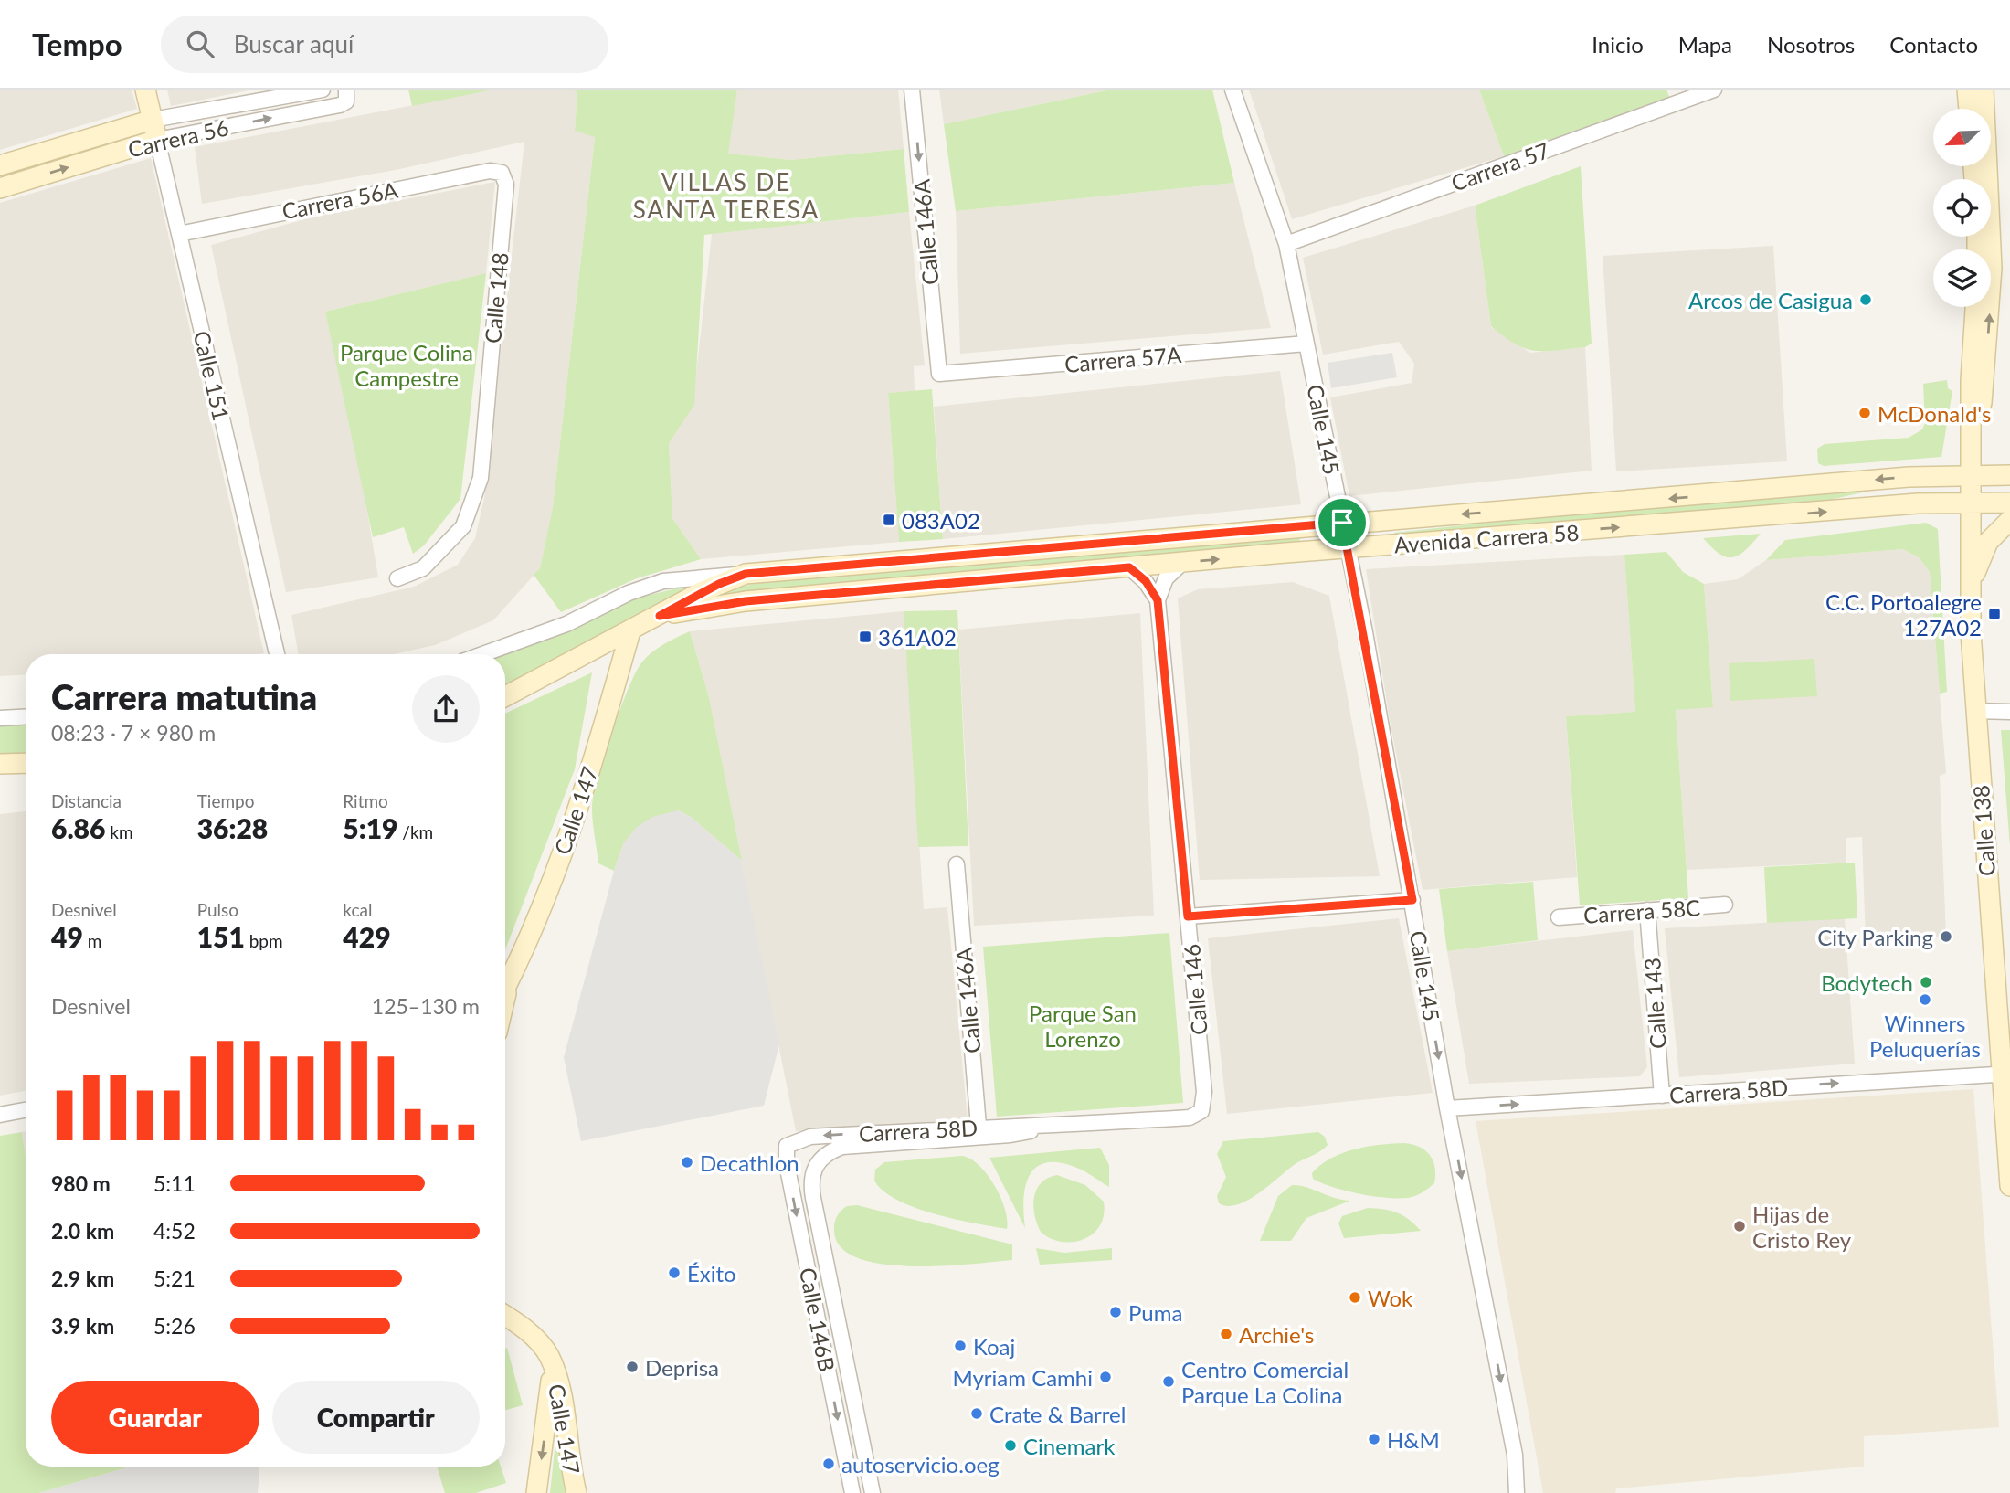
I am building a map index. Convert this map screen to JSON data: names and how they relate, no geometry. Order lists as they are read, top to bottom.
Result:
{
  "streets": {
    "main road": [
      "Carrera 56",
      "Calle 151",
      "Avenida Carrera 58",
      "Calle 147",
      "Calle 138"
    ],
    "street": [
      "Carrera 57",
      "Carrera 56A",
      "Calle 146A",
      "Calle 148",
      "Carrera 57A",
      "Calle 145",
      "Carrera 58C",
      "Calle 146",
      "Calle 143",
      "Carrera 58D",
      "Calle 146B"
    ]
  },
  "crossings": [
    ["Carrera 56", "Calle 151"],
    ["Carrera 57", "Calle 145"],
    ["Carrera 56A", "Calle 148"],
    ["Carrera 56A", "Calle 151"],
    ["Calle 146A", "Carrera 57A"],
    ["Calle 146A", "Carrera 58D"],
    ["Carrera 57A", "Calle 145"],
    ["Calle 145", "Avenida Carrera 58"],
    ["Calle 145", "Carrera 58D"],
    ["Avenida Carrera 58", "Calle 147"],
    ["Avenida Carrera 58", "Calle 138"],
    ["Calle 138", "Carrera 58D"],
    ["Carrera 58C", "Calle 143"],
    ["Calle 146", "Carrera 58D"],
    ["Calle 143", "Carrera 58D"],
    ["Carrera 58D", "Calle 146B"]
  ],
  "one_way": ["Calle 146A", "Calle 145"],
  "districts": ["VILLAS DE SANTA TERESA"],
  "parks": ["Parque Colina Campestre", "Parque San Lorenzo"],
  "places": {
    "other": [
      "Arcos de Casigua",
      "McDonald's",
      "City Parking",
      "Bodytech",
      "Winners Peluquerías",
      "Decathlon",
      "Hijas de Cristo Rey",
      "Éxito",
      "Wok",
      "Puma",
      "Archie's",
      "Koaj",
      "Deprisa",
      "Myriam Camhi",
      "Centro Comercial Parque La Colina",
      "Crate & Barrel",
      "H&M",
      "Cinemark",
      "autoservicio.oeg"
    ],
    "transit": ["083A02", "C.C. Portoalegre 127A02", "361A02"]
  },
  "north": "bottom left",
  "page": {
    "header": "Tempo",
    "search": "Buscar aquí",
    "nav": [
      "Inicio",
      "Mapa",
      "Nosotros",
      "Contacto"
    ],
    "heading": ["Carrera matutina", "08:23 · 7 × 980 m"],
    "stats": [
      ["Distancia", "6.86 km"],
      ["Tiempo", "36:28"],
      ["Ritmo", "5:19 /km"],
      ["Desnivel", "49 m"],
      ["Pulso", "151 bpm"],
      ["kcal", "429"]
    ],
    "chart": ["Desnivel", "125–130 m"],
    "list": [
      {
        "name": "980 m",
        "note": "5:11"
      },
      {
        "name": "2.0 km",
        "note": "4:52"
      },
      {
        "name": "2.9 km",
        "note": "5:21"
      },
      {
        "name": "3.9 km",
        "note": "5:26"
      }
    ],
    "buttons": ["Guardar", "Compartir"]
  }
}
